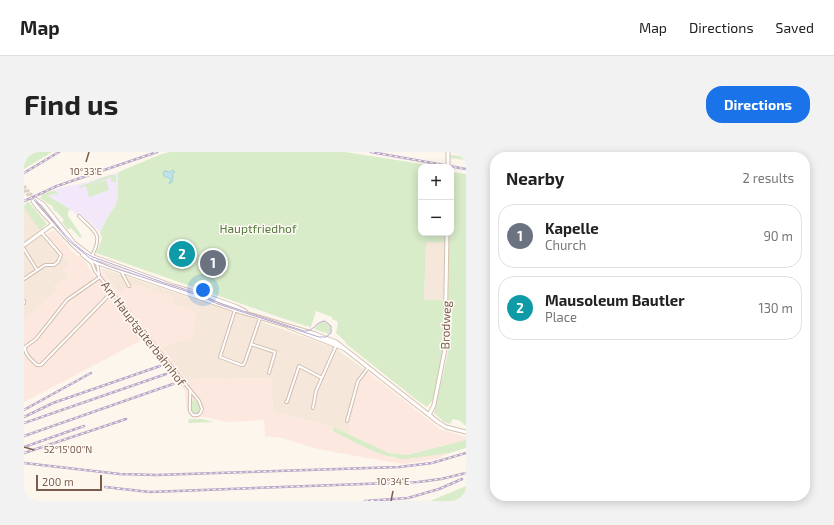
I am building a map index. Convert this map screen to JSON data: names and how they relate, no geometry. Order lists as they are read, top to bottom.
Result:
{
  "streets": {
    "main road": ["Brodweg"],
    "street": ["Am Hauptgüterbahnhof"]
  },
  "parks": ["Hauptfriedhof"],
  "scale_bar": "200 m",
  "page": {
    "header": "Map",
    "nav": ["Map", "Directions", "Saved"],
    "buttons": "Directions",
    "title": "Find us",
    "heading": ["Nearby", "2 results"],
    "map_buttons": ["+", "−"],
    "list": [
      {
        "mark": "1",
        "name": "Kapelle",
        "note": "Church",
        "value": "90 m"
      },
      {
        "mark": "2",
        "name": "Mausoleum Bautler",
        "note": "Place",
        "value": "130 m"
      }
    ],
    "pins": ["2", "1"],
    "scale": "200 m"
  },
  "coordinates": ["10°33'E", "52°15'00\"N", "10°34'E"]
}
